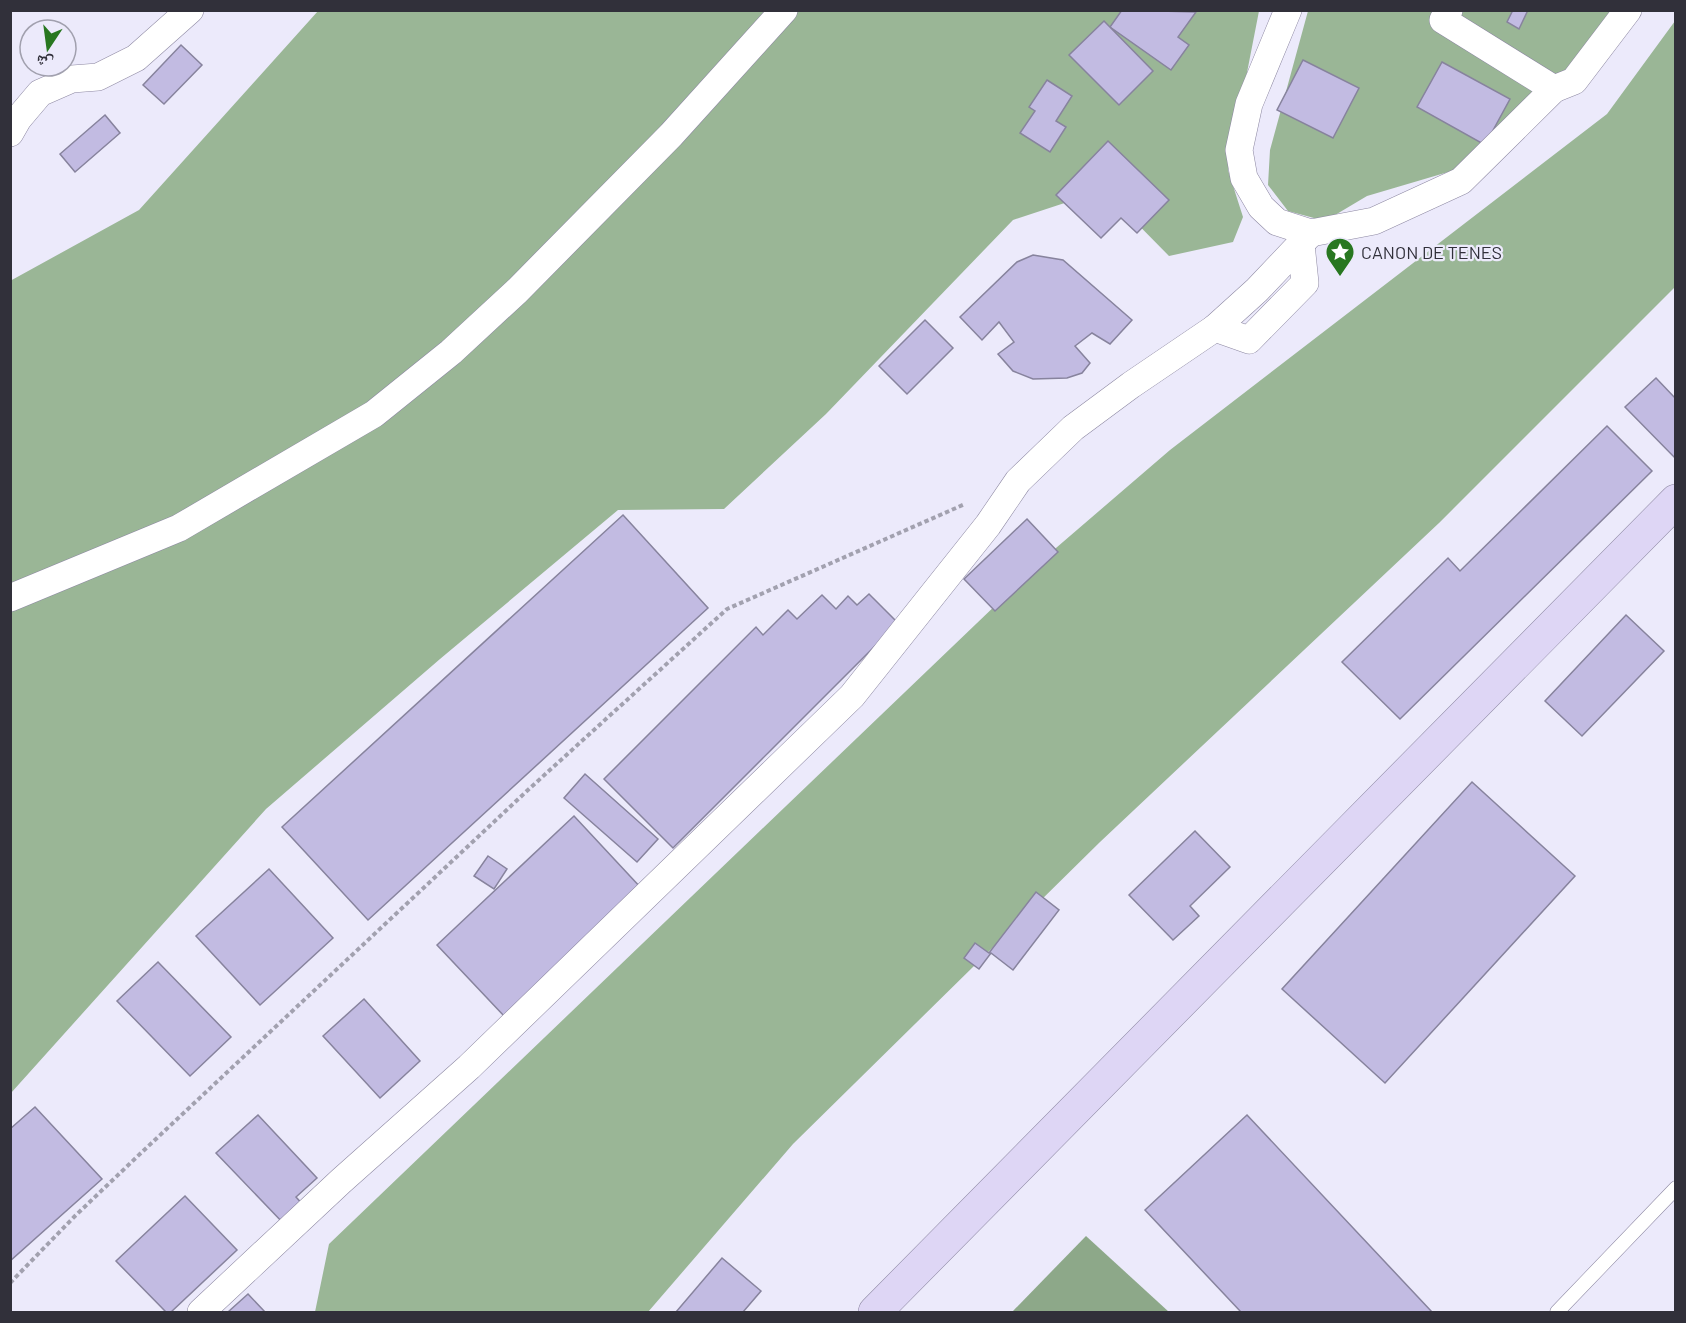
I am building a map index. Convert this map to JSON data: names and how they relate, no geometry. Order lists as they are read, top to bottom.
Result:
{
  "places": {
    "place": ["CANON DE TENES"]
  },
  "north": "bottom"
}
